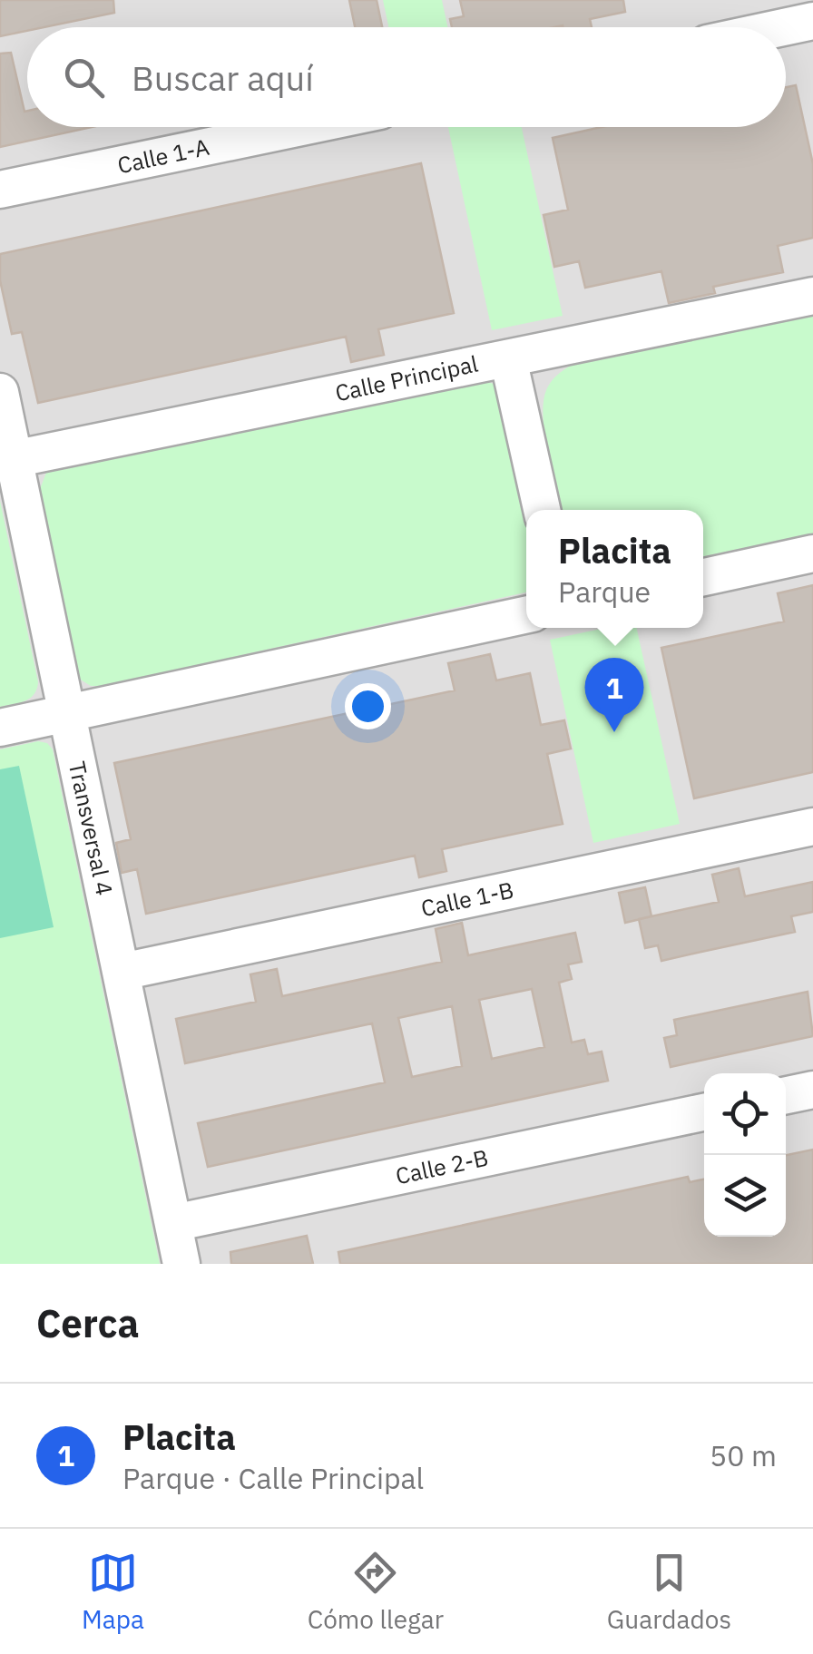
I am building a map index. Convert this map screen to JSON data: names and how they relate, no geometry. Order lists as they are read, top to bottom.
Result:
{
  "streets": {
    "street": [
      "Calle 1-A",
      "Calle Principal",
      "Transversal 4",
      "Calle 1-B",
      "Calle 2-B"
    ]
  },
  "crossings": [
    ["Calle Principal", "Transversal 4"],
    ["Transversal 4", "Calle 1-B"],
    ["Transversal 4", "Calle 2-B"]
  ],
  "page": {
    "search": "Buscar aquí",
    "popup": ["Placita", "Parque"],
    "pins": "1",
    "heading": "Cerca",
    "list": [
      {
        "mark": "1",
        "name": "Placita",
        "note": "Parque · Calle Principal",
        "value": "50 m"
      }
    ],
    "nav": ["Mapa", "Cómo llegar", "Guardados"]
  }
}
